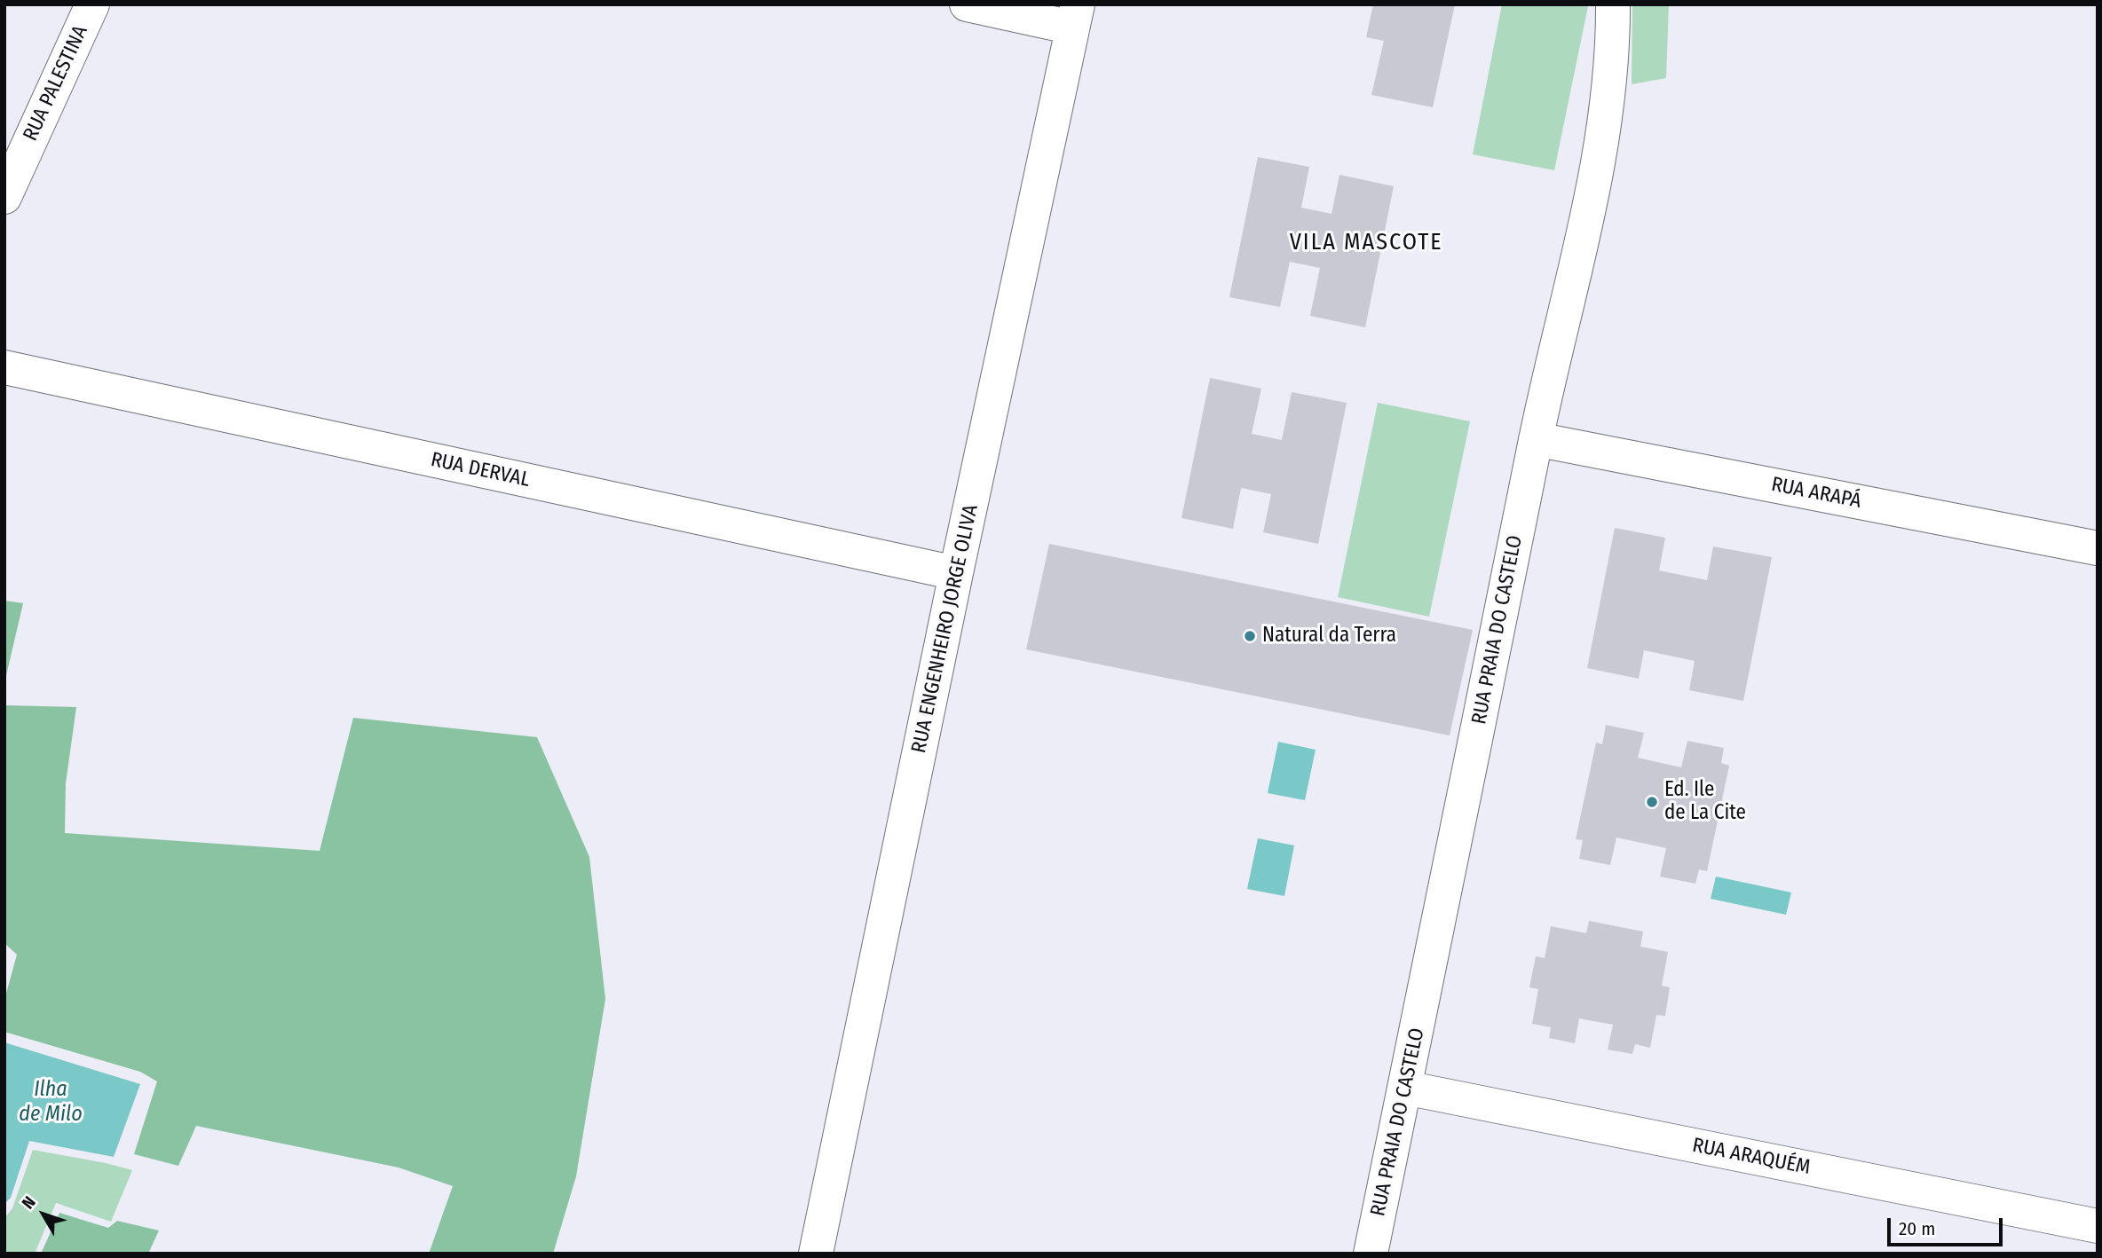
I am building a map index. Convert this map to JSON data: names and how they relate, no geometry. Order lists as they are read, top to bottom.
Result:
{
  "streets": {
    "street": [
      "RUA PALESTINA",
      "RUA DERVAL",
      "RUA ARAPÁ",
      "RUA ENGENHEIRO JORGE OLIVA",
      "RUA PRAIA DO CASTELO",
      "RUA ARAQUÉM"
    ]
  },
  "crossings": [
    ["RUA DERVAL", "RUA ENGENHEIRO JORGE OLIVA"],
    ["RUA ARAPÁ", "RUA PRAIA DO CASTELO"],
    ["RUA PRAIA DO CASTELO", "RUA ARAQUÉM"]
  ],
  "districts": ["VILA MASCOTE"],
  "water": ["Ilha de Milo"],
  "places": ["Natural da Terra", "Ed. Ile de La Cite"],
  "scale_bar": "20 m",
  "north": "top left"
}
